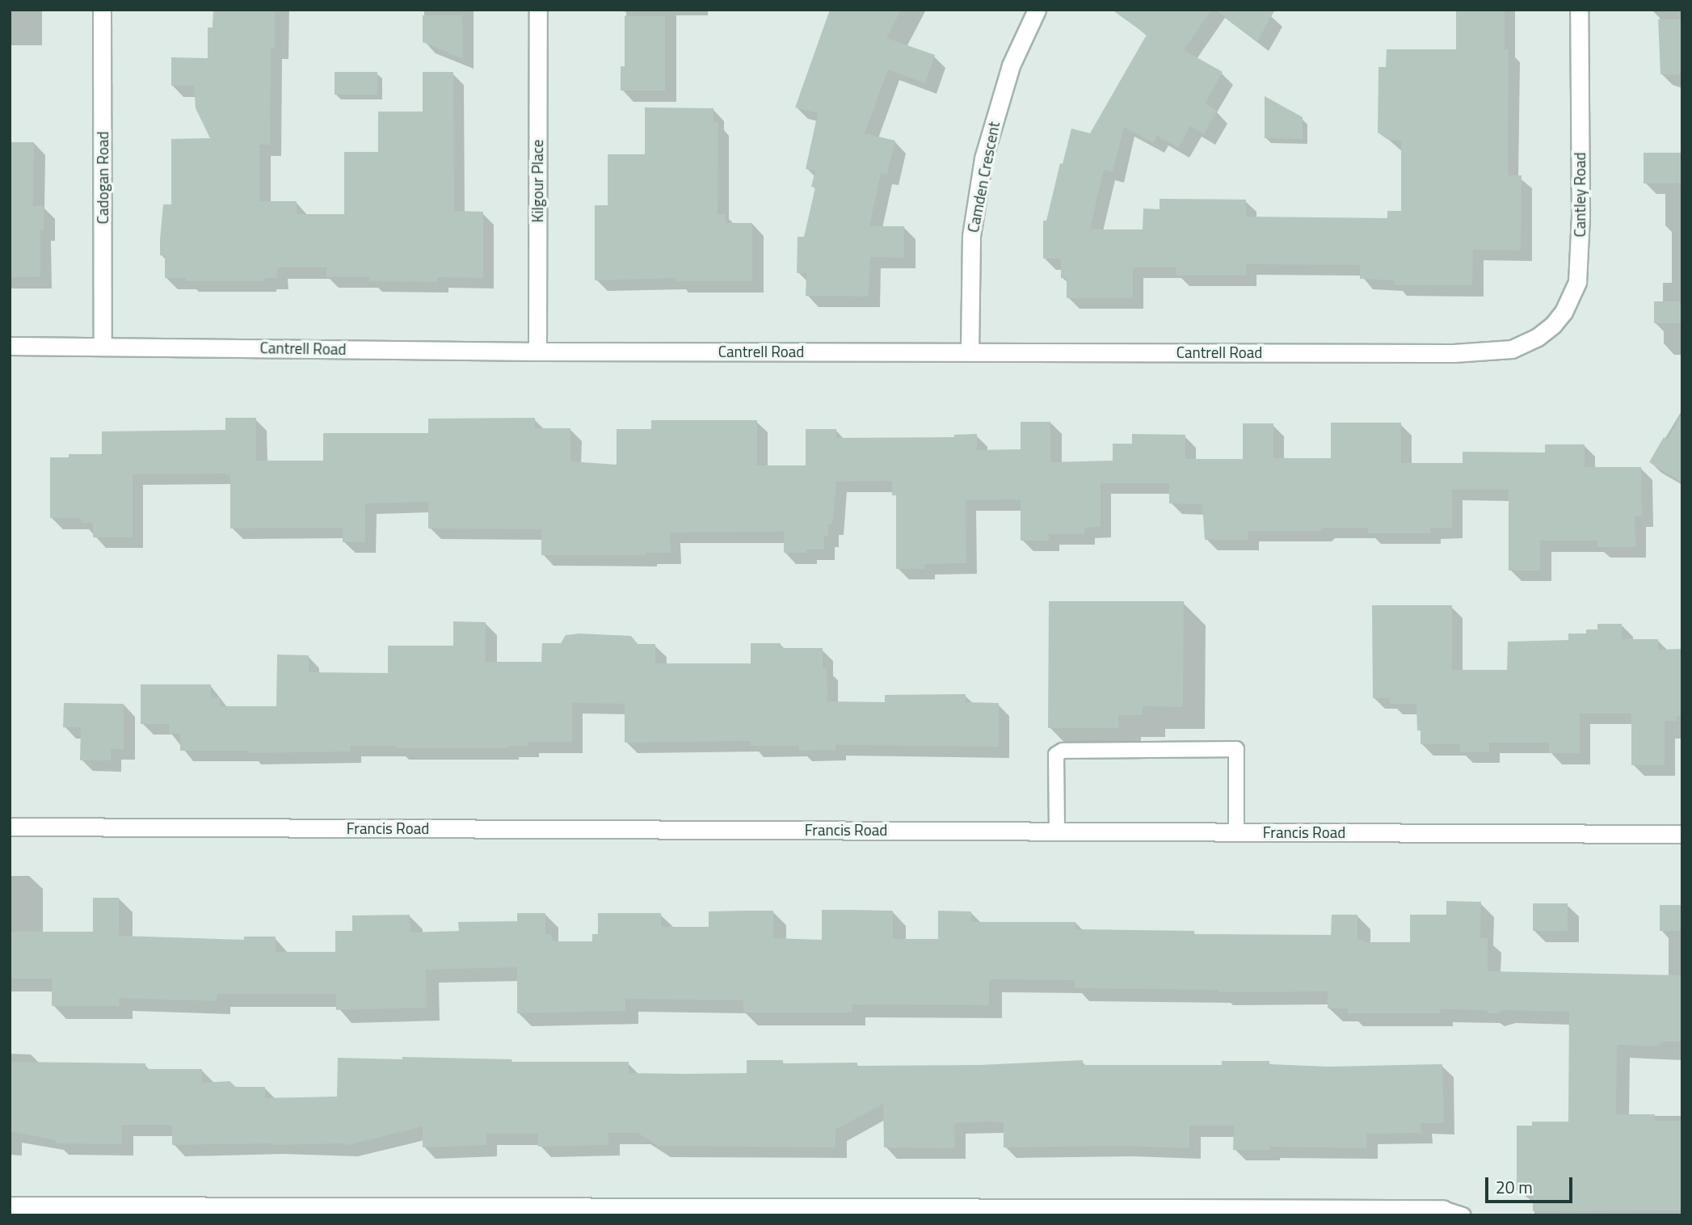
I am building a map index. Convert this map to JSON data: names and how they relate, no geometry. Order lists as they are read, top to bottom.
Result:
{
  "streets": {
    "street": [
      "Camden Crescent",
      "Cadogan Road",
      "Kilgour Place",
      "Cantley Road",
      "Cantrell Road",
      "Francis Road"
    ]
  },
  "crossings": [
    ["Camden Crescent", "Cantrell Road"],
    ["Cadogan Road", "Cantrell Road"],
    ["Kilgour Place", "Cantrell Road"],
    ["Cantley Road", "Cantrell Road"]
  ],
  "scale_bar": "20 m"
}
